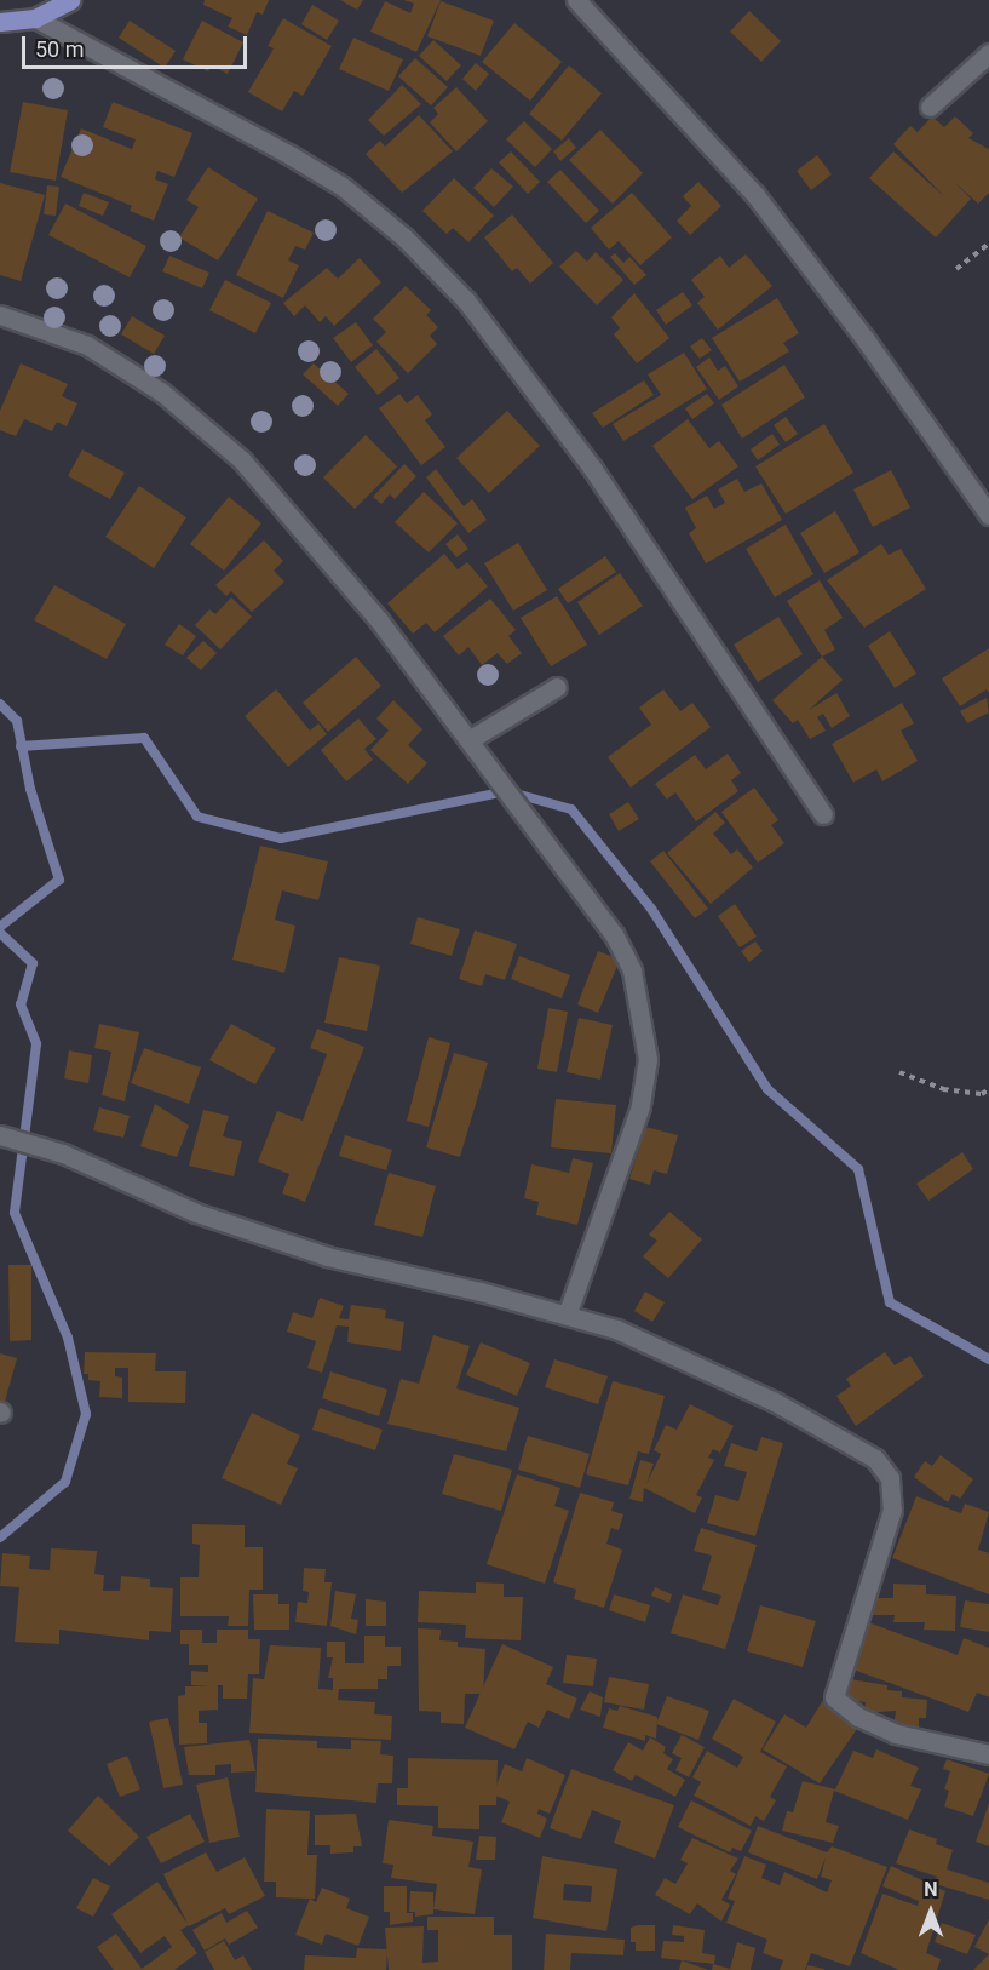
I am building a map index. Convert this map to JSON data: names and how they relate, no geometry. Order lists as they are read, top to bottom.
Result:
{
  "scale_bar": "50 m",
  "north": "top"
}
